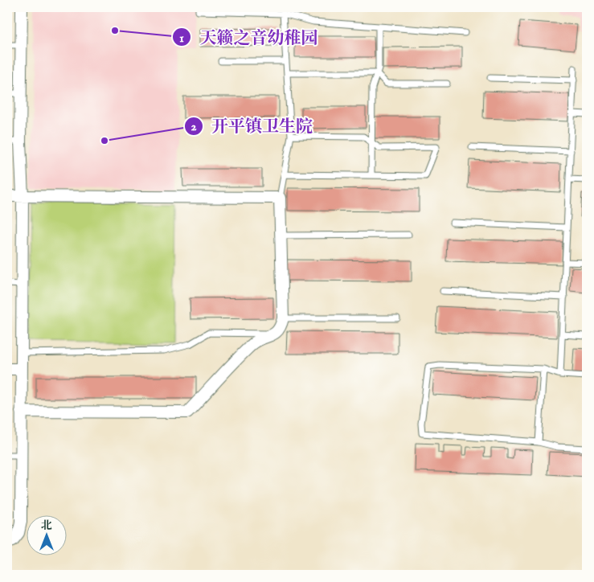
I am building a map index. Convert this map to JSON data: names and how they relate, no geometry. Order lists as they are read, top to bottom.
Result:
{
  "places": ["天籁之音幼稚园", "开平镇卫生院"],
  "north": "top"
}
